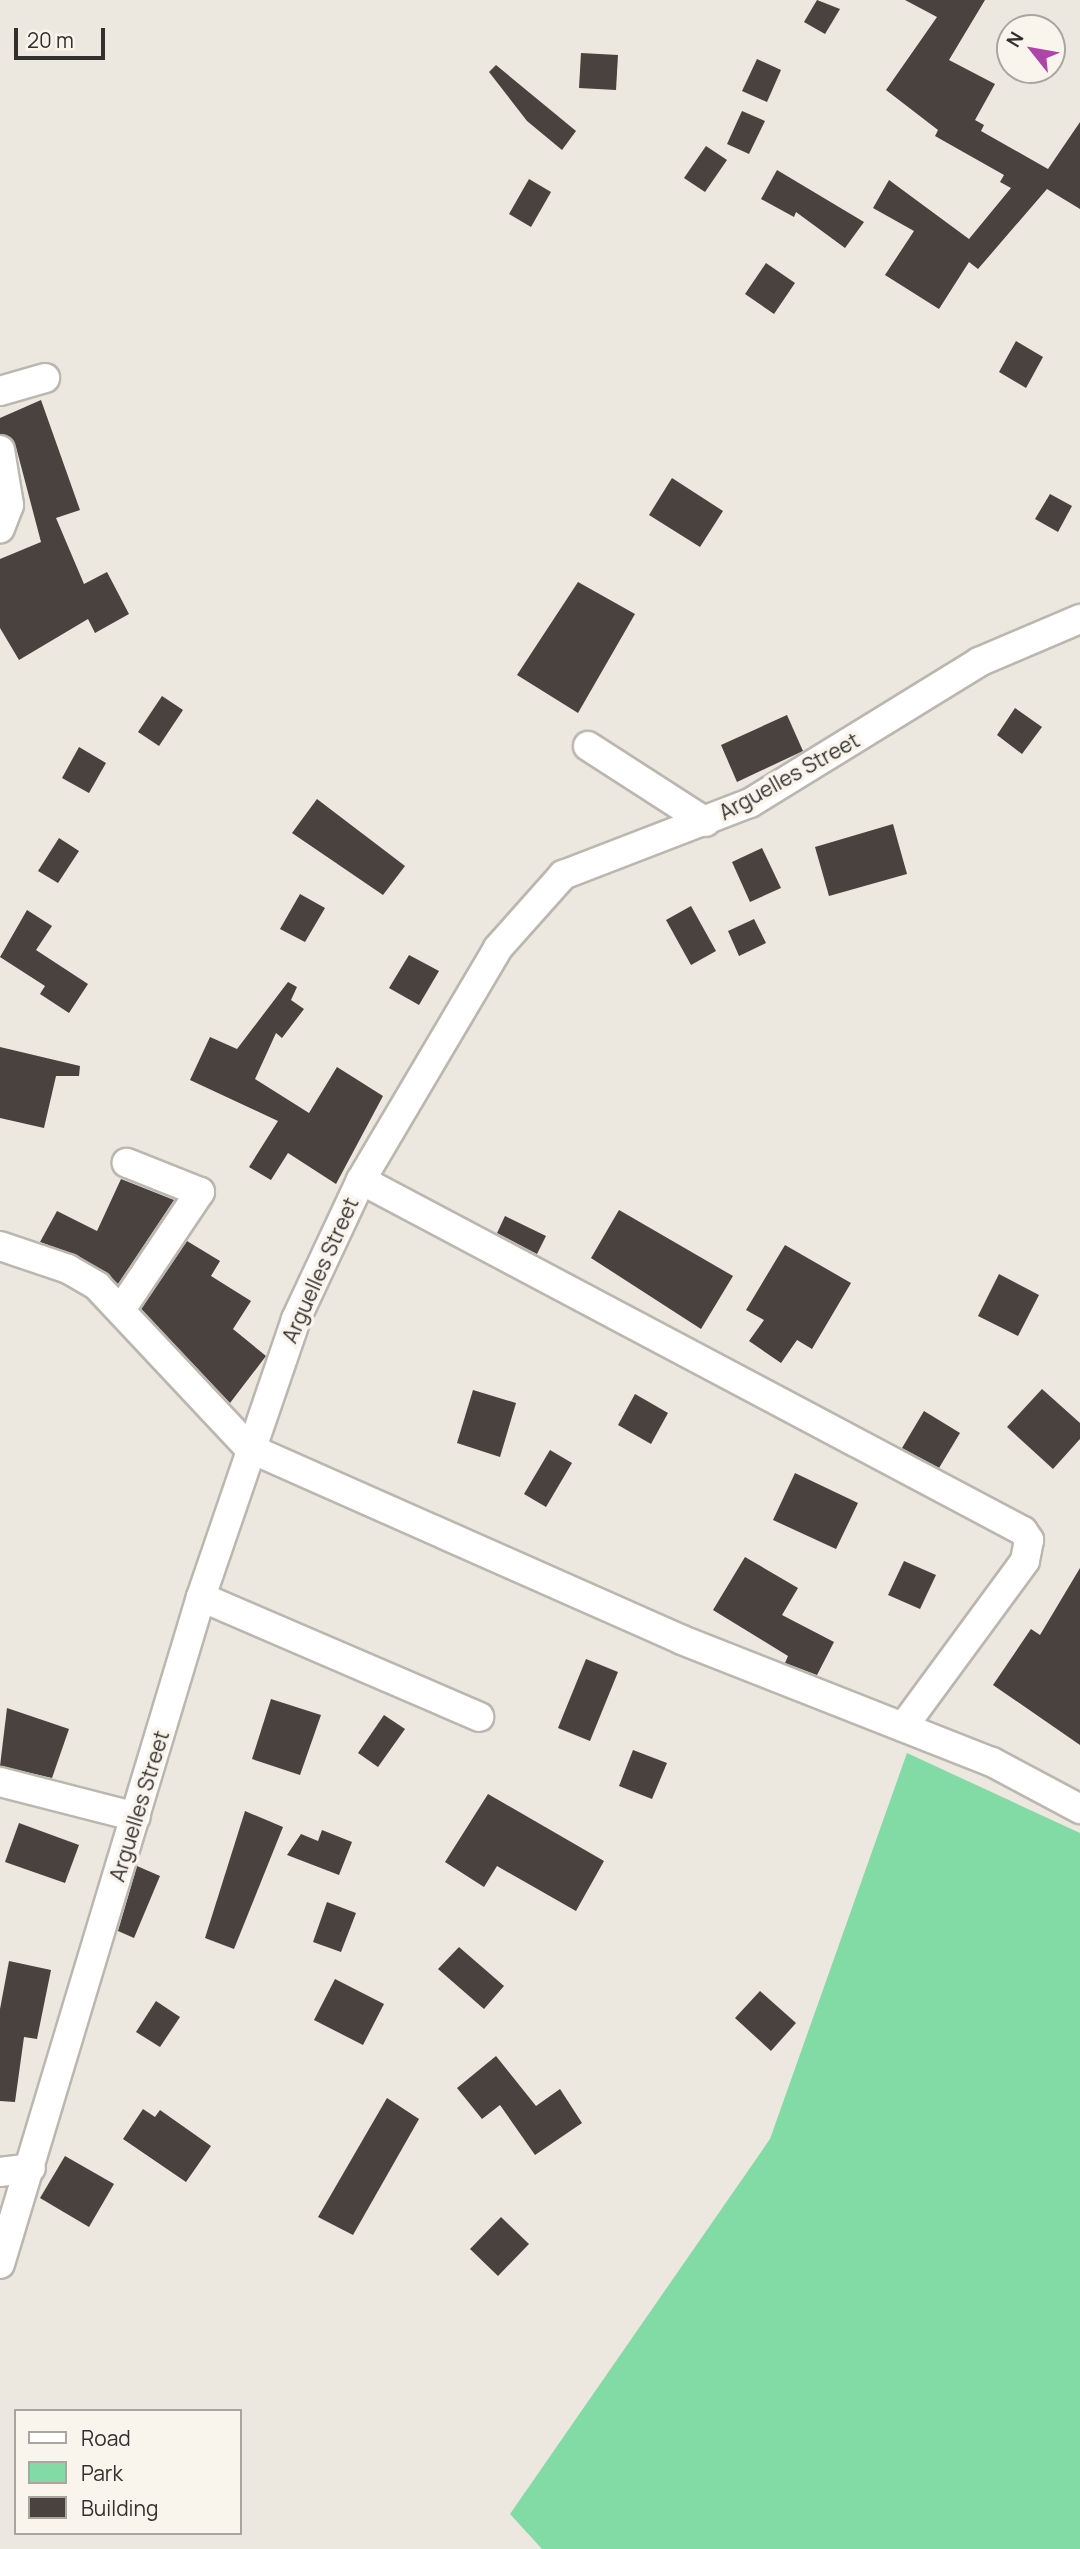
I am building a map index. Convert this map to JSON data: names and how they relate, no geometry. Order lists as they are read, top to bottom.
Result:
{
  "streets": {
    "street": ["Arguelles Street"]
  },
  "legend": ["Road", "Park", "Building"],
  "scale_bar": "20 m",
  "north": "top left"
}
